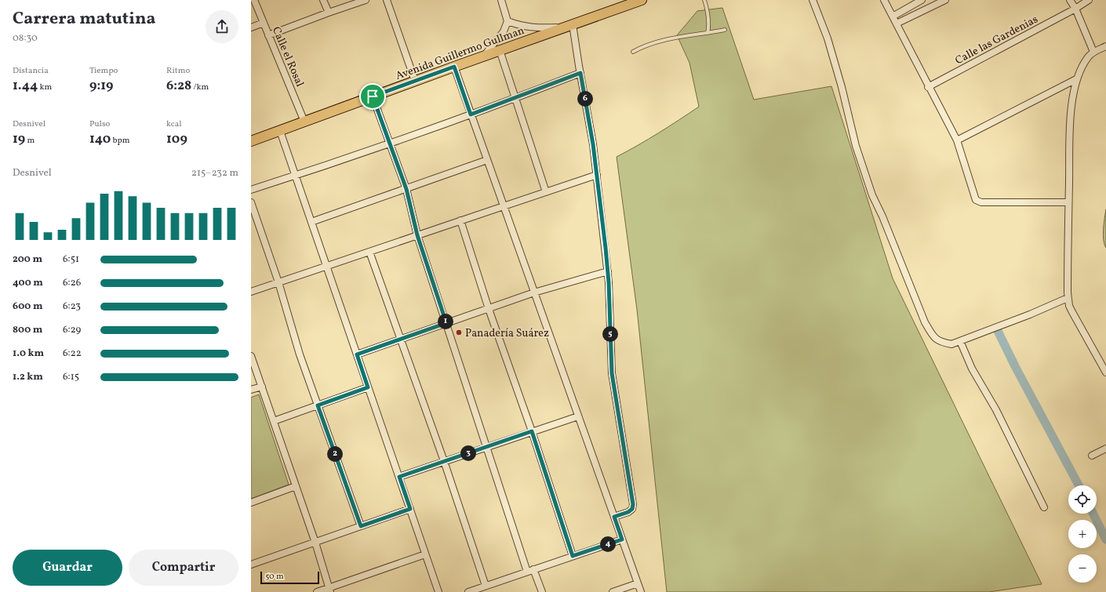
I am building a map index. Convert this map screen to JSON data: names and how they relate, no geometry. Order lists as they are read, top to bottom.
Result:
{
  "streets": {
    "main road": ["Avenida Guillermo Gullman"],
    "street": ["Calle las Gardenias", "Calle el Rosal"]
  },
  "crossings": [
    ["Avenida Guillermo Gullman", "Calle el Rosal"]
  ],
  "places": ["Panadería Suárez"],
  "scale_bar": "50 m",
  "page": {
    "heading": ["Carrera matutina", "08:30"],
    "stats": [
      ["Distancia", "1.44 km"],
      ["Tiempo", "9:19"],
      ["Ritmo", "6:28 /km"],
      ["Desnivel", "19 m"],
      ["Pulso", "140 bpm"],
      ["kcal", "109"]
    ],
    "pins": [
      "6",
      "1",
      "5",
      "3",
      "2",
      "4"
    ],
    "chart": ["Desnivel", "215–232 m"],
    "list": [
      {
        "name": "200 m",
        "note": "6:51"
      },
      {
        "name": "400 m",
        "note": "6:26"
      },
      {
        "name": "600 m",
        "note": "6:23"
      },
      {
        "name": "800 m",
        "note": "6:29"
      },
      {
        "name": "1.0 km",
        "note": "6:22"
      },
      {
        "name": "1.2 km",
        "note": "6:15"
      }
    ],
    "map_buttons": ["+", "−"],
    "buttons": ["Guardar", "Compartir"],
    "scale": "50 m"
  }
}
